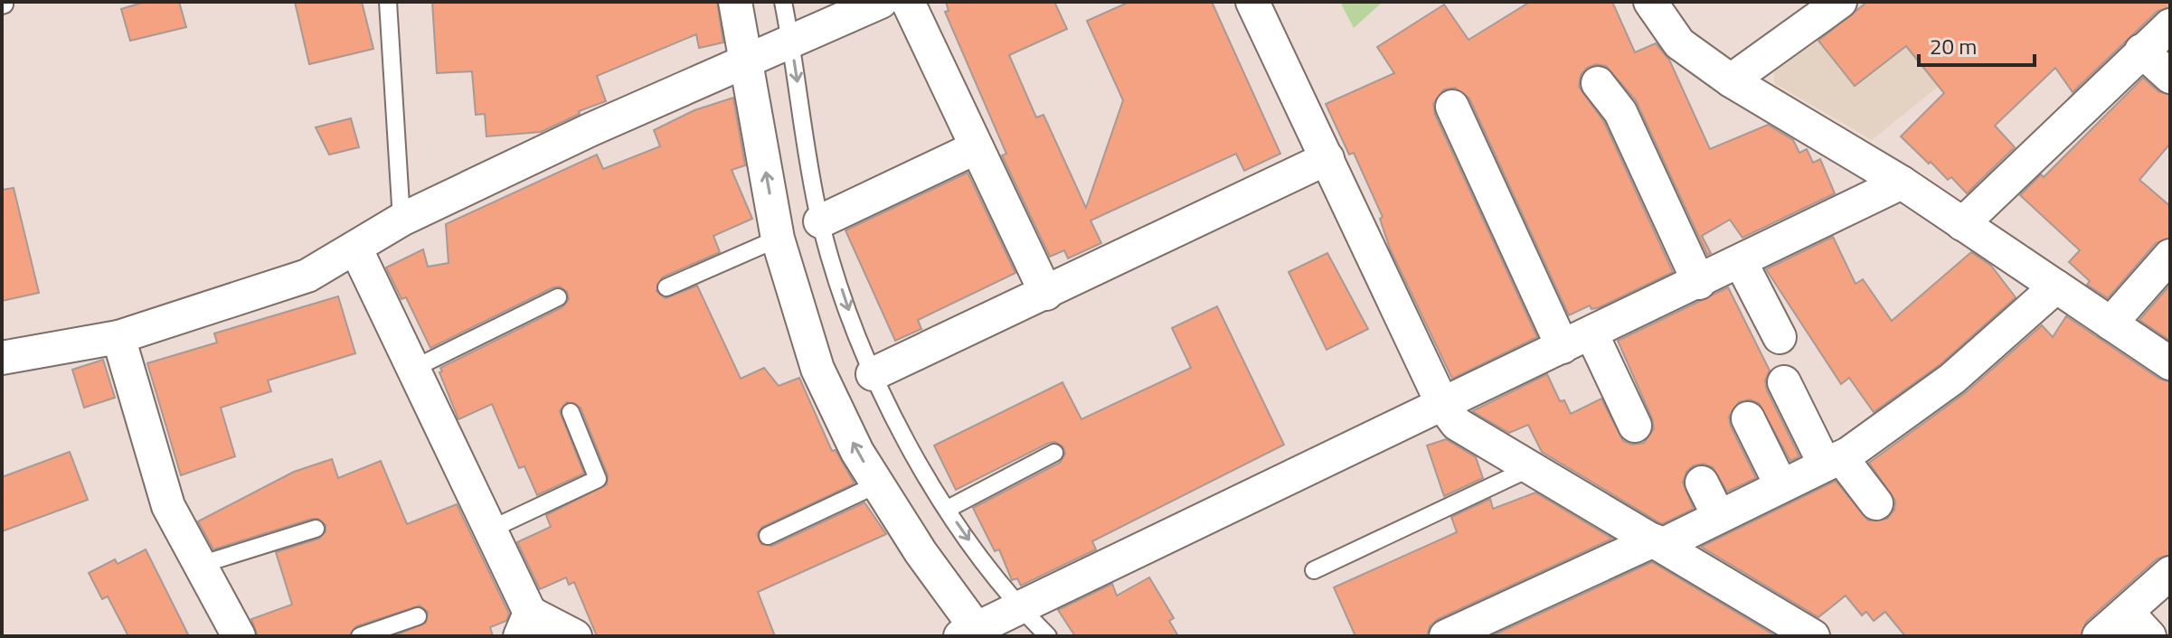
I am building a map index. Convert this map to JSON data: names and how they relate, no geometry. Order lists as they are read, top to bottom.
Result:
{
  "scale_bar": "20 m"
}
